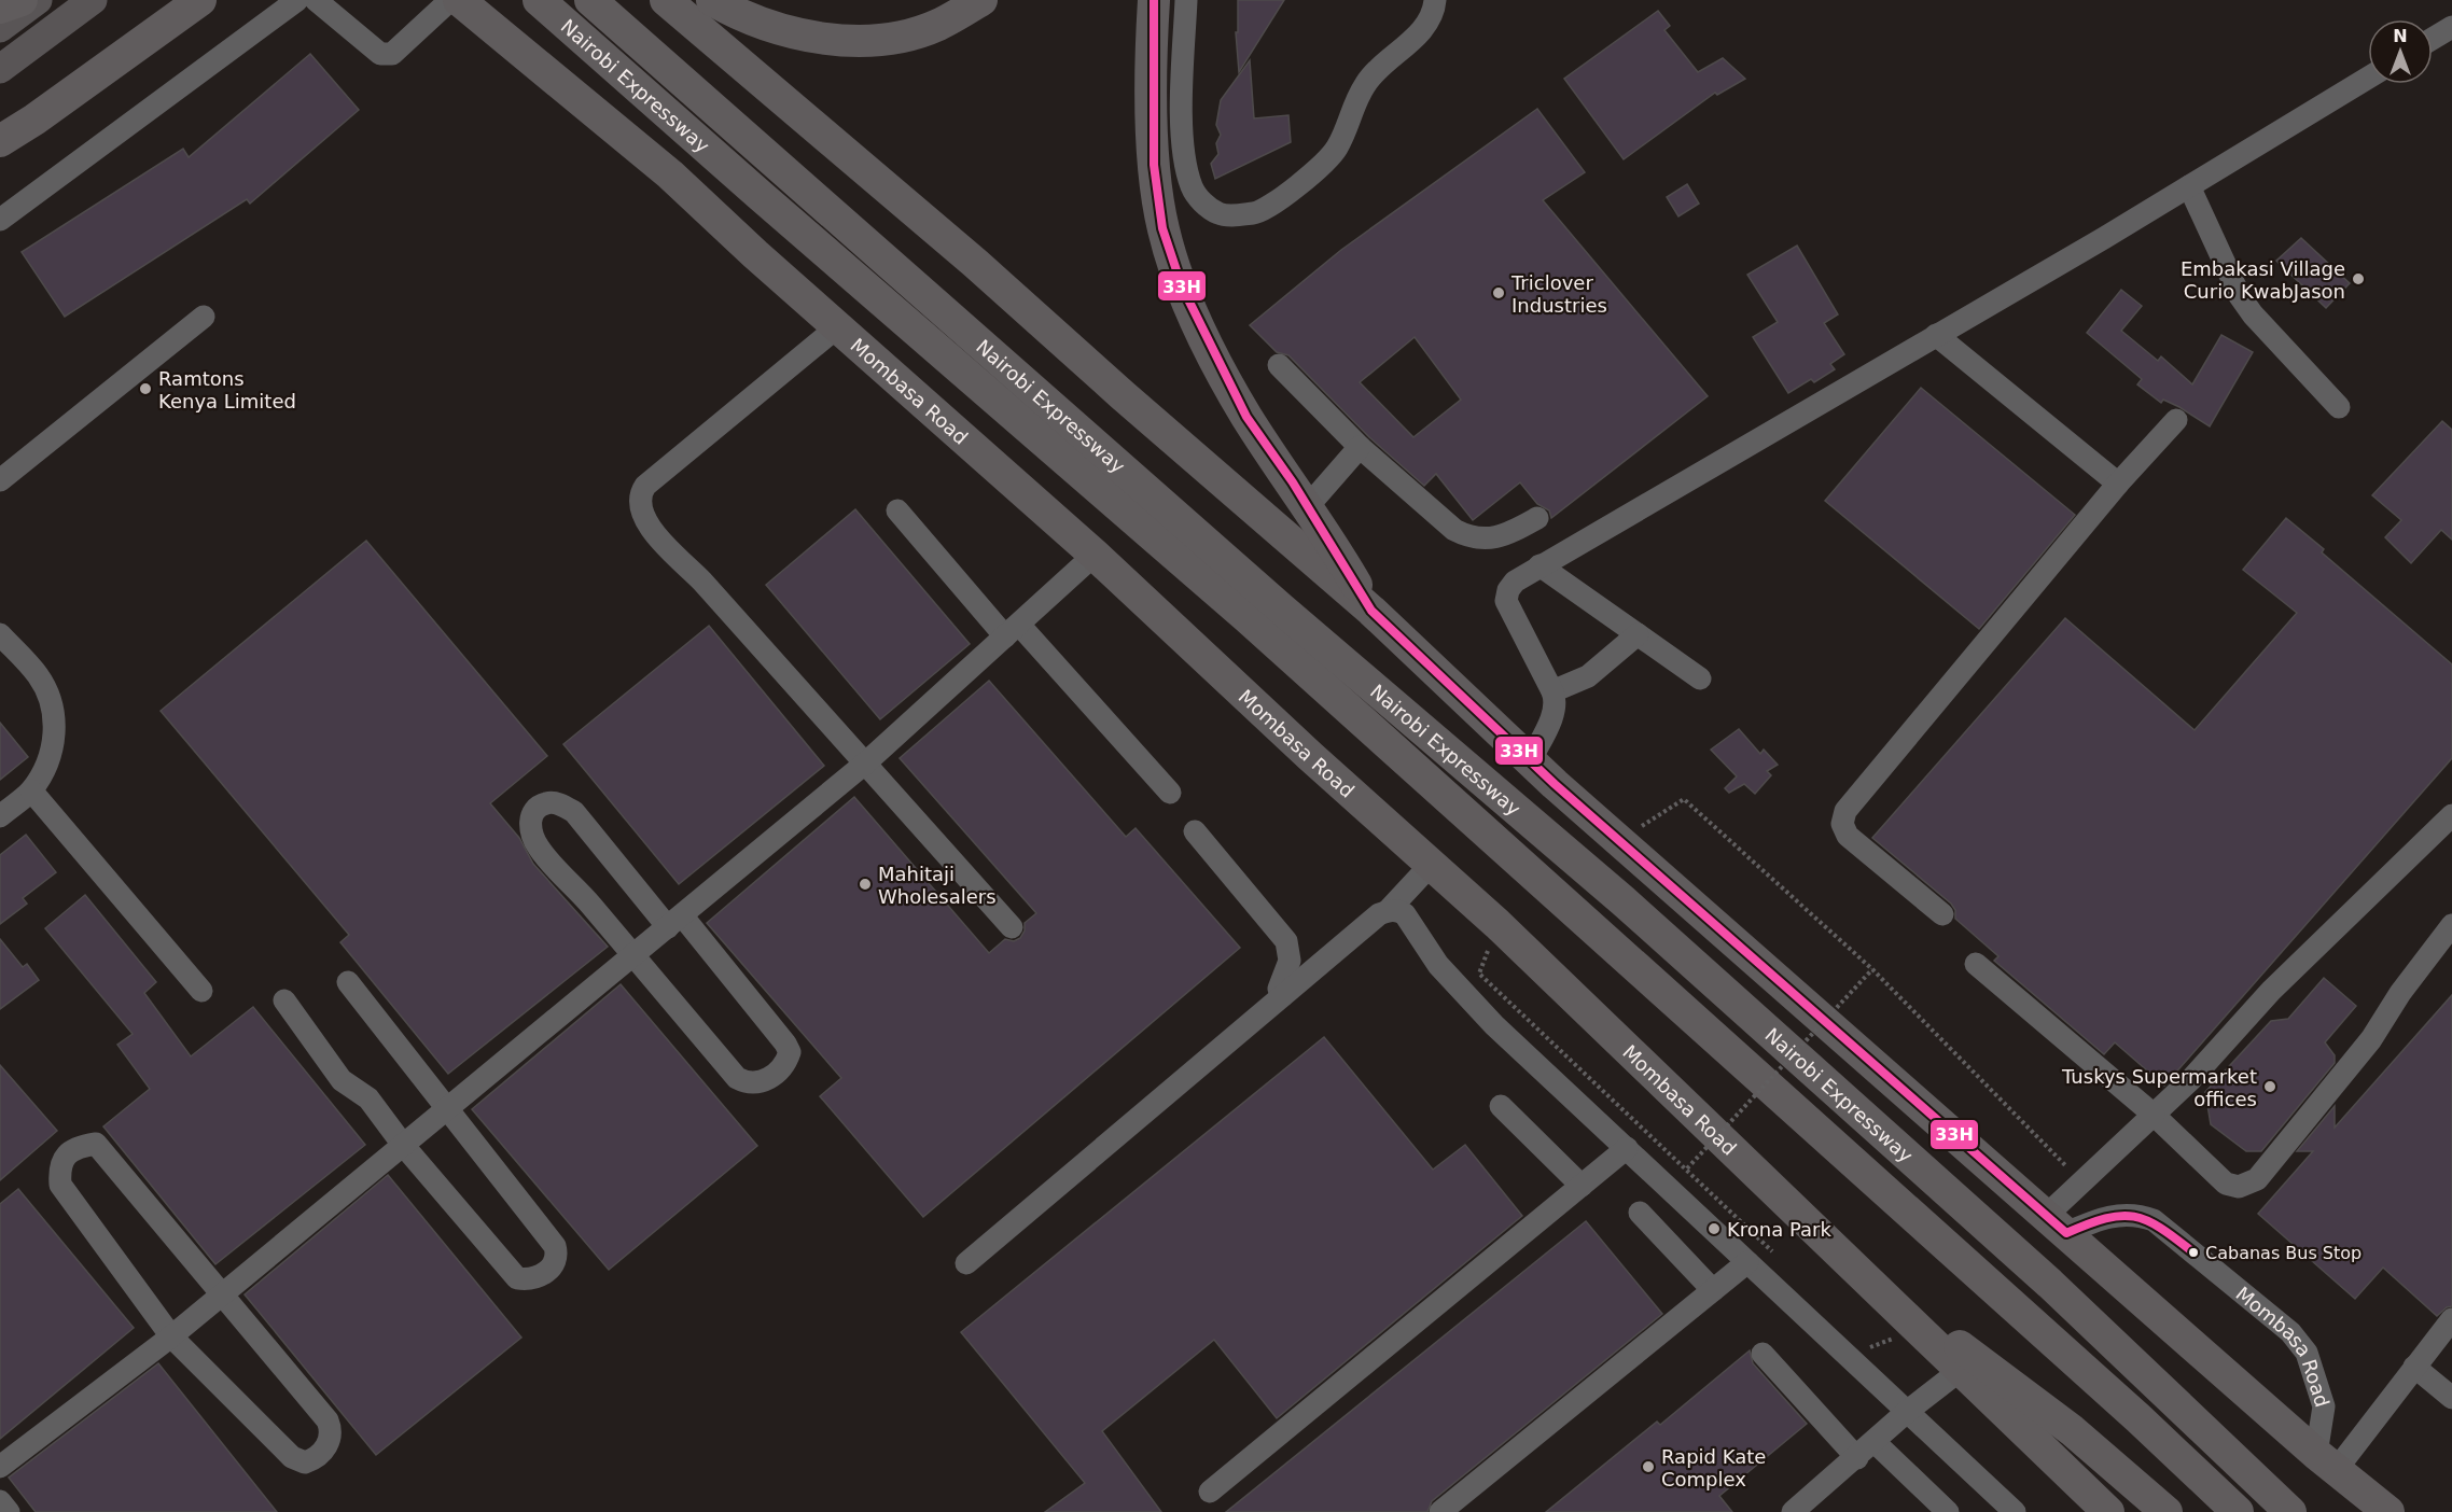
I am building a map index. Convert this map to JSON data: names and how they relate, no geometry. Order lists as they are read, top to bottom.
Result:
{
  "streets": {
    "highway": ["Nairobi Expressway", "Mombasa Road"]
  },
  "places": [
    "Embakasi Village Curio KwabJason",
    "Triclover Industries",
    "Ramtons Kenya Limited",
    "Mahitaji Wholesalers",
    "Tuskys Supermarket offices",
    "Krona Park",
    "Cabanas Bus Stop",
    "Rapid Kate Complex"
  ],
  "lines": ["transit line 33H"],
  "north": "top"
}
